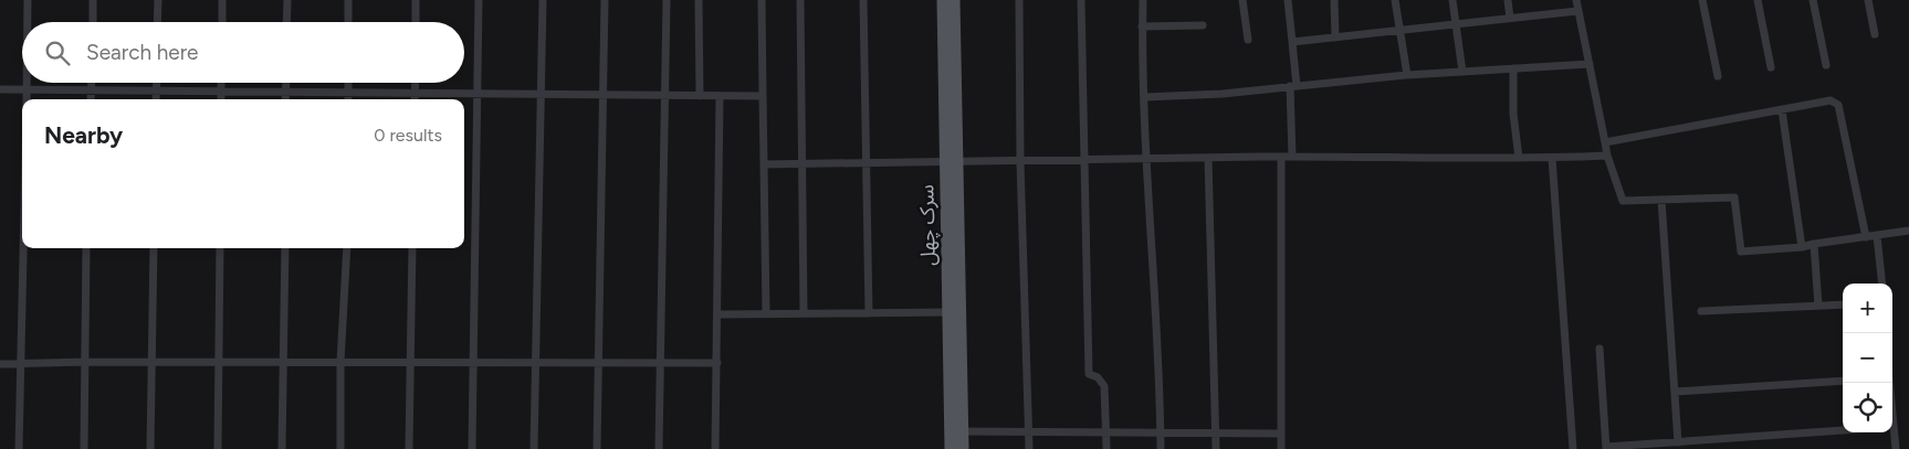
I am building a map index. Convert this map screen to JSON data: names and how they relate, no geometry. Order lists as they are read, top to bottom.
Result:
{
  "streets": {
    "main road": ["سرک چهل"]
  },
  "page": {
    "search": "Search here",
    "heading": ["Nearby", "0 results"],
    "map_buttons": ["+", "−"]
  }
}
